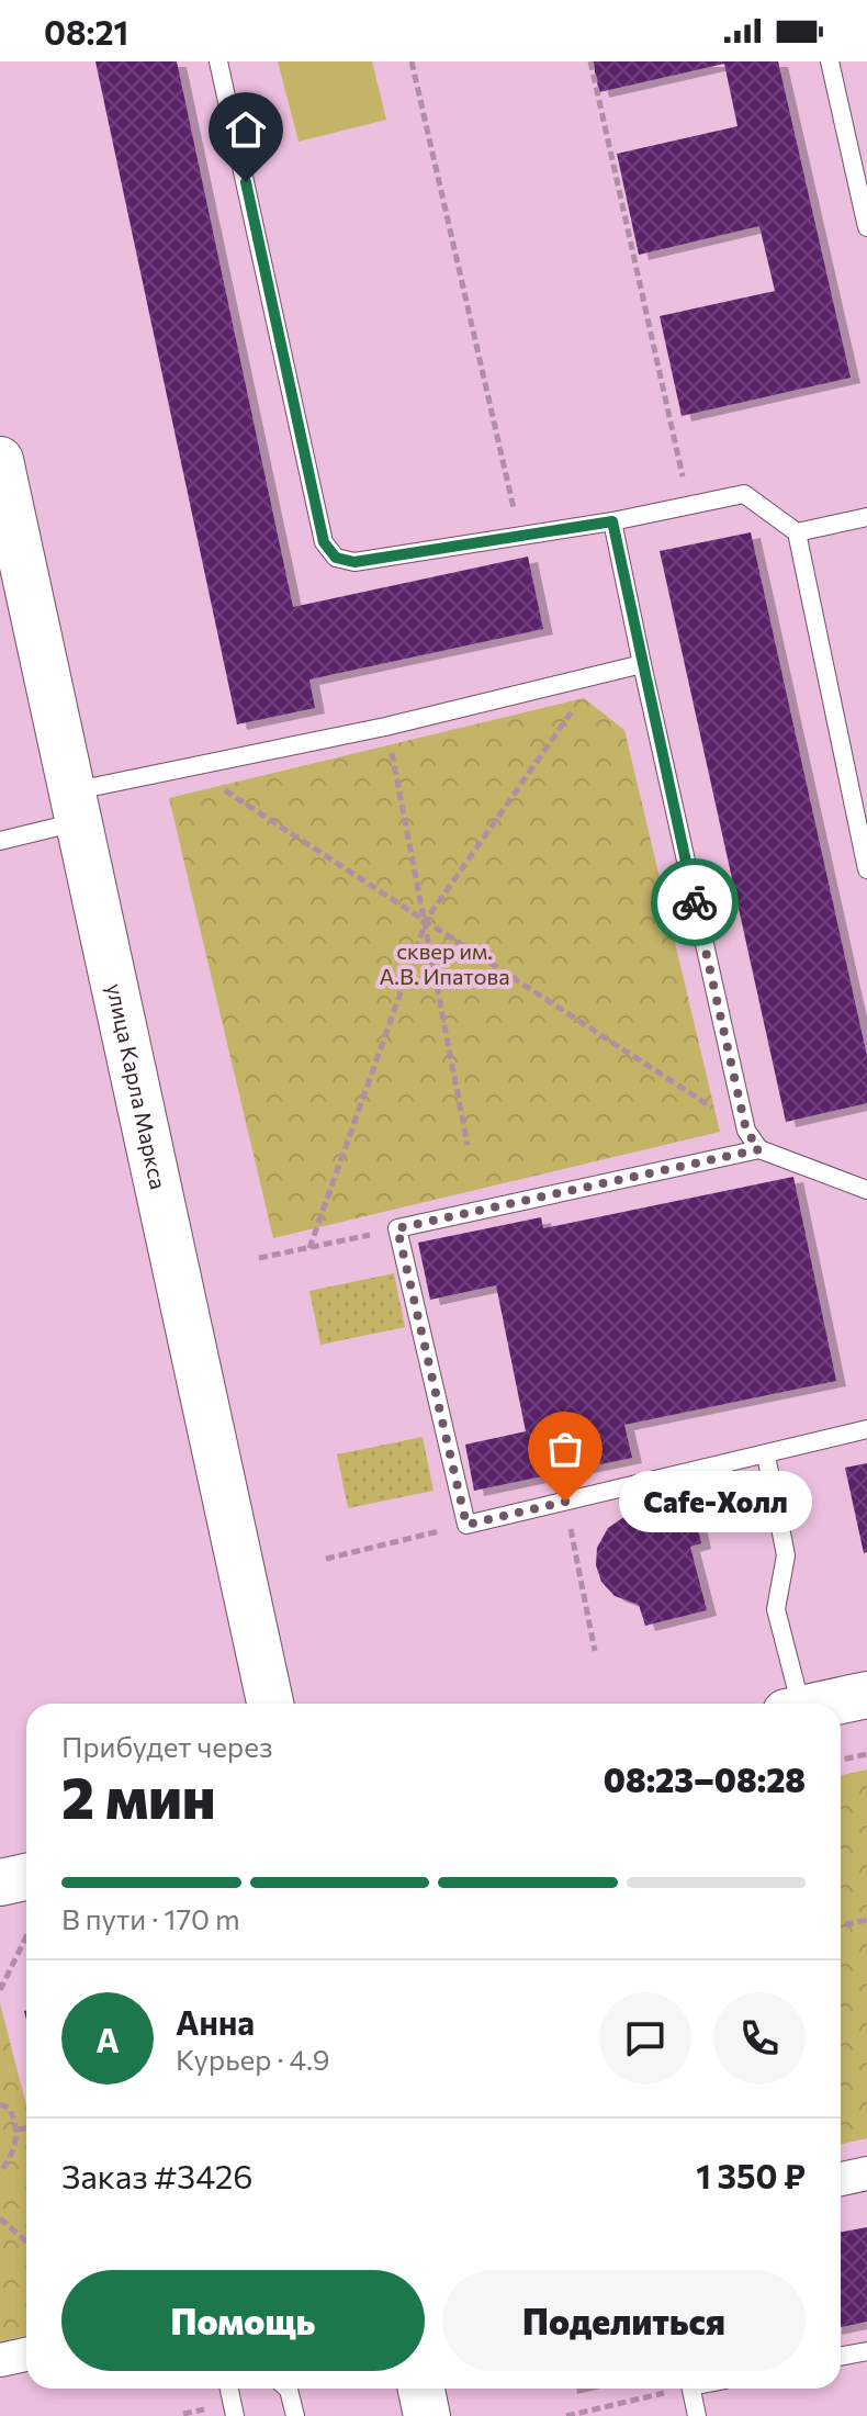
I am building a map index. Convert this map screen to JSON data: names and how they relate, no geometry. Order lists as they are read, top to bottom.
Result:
{
  "streets": {
    "street": ["улица Карла Маркса"]
  },
  "parks": ["сквер им. А.В. Ипатова"],
  "places": ["Cafe-Холл"],
  "page": {
    "status": "08:21",
    "bubble": "Cafe-Холл",
    "heading": ["2 мин", "Прибудет через", "08:23–08:28"],
    "panel": [
      "Анна",
      "Курьер · 4.9",
      "Заказ #3426",
      "1 350 ₽"
    ],
    "bar": "В пути · 170 m",
    "round": "А",
    "buttons": ["Помощь", "Поделиться"]
  }
}
